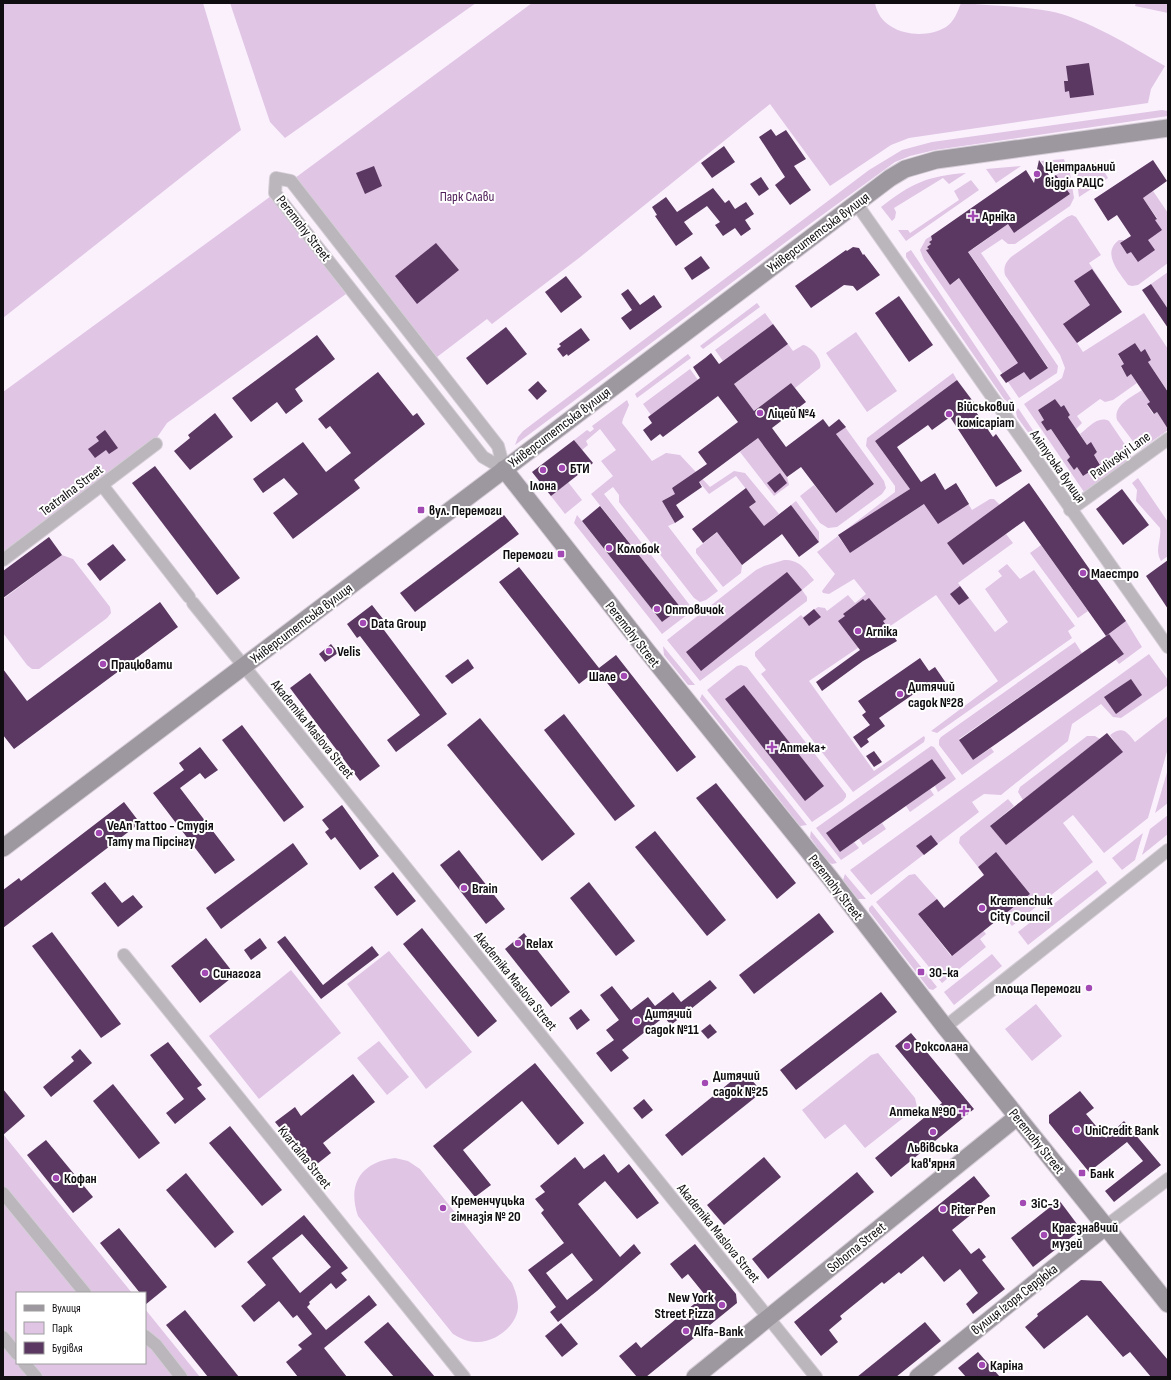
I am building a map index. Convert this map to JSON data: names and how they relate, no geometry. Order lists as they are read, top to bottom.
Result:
{
  "streets": {
    "main road": [
      "Peremohy Street",
      "Університетська вулиця",
      "Soborna Street",
      "вулиця Ігоря Сердюка"
    ],
    "street": [
      "Pavlivskyi Lane",
      "Алітуська вулиця",
      "Teatralna Street",
      "Akademika Maslova Street",
      "Kvartalna Street"
    ]
  },
  "crossings": [
    ["Peremohy Street", "Університетська вулиця"],
    ["Peremohy Street", "Soborna Street"],
    ["Peremohy Street", "вулиця Ігоря Сердюка"],
    ["Університетська вулиця", "Алітуська вулиця"],
    ["Університетська вулиця", "Akademika Maslova Street"],
    ["Pavlivskyi Lane", "Алітуська вулиця"],
    ["Teatralna Street", "Akademika Maslova Street"],
    ["Akademika Maslova Street", "Soborna Street"]
  ],
  "parks": ["Парк Слави"],
  "places": {
    "other": [
      "Центральний відділ РАЦС",
      "Ліцей №4",
      "Військовий комісаріат",
      "БТИ",
      "Ілона",
      "Колобок",
      "Маестро",
      "Оптовичок",
      "Data Group",
      "Arnika",
      "Velis",
      "Працювати",
      "Шале",
      "Дитячий садок №28",
      "VeAn Tattoo - Студія Тату та Пірсінгу",
      "Brain",
      "Kremenchuk City Council",
      "Relax",
      "Синагога",
      "площа Перемоги",
      "Дитячий садок №11",
      "Роксолана",
      "Дитячий садок №25",
      "UniCredit Bank",
      "Львiвська кав'ярня",
      "Кофан",
      "ЗіС-3",
      "Кременчуцька гімназія № 20",
      "Piter Pen",
      "Краєзнавчий музей",
      "New York Street Pizza",
      "Alfa-Bank",
      "Каріна"
    ],
    "health": ["Арніка", "Аптека+", "Аптека №90"],
    "transit": [
      "вул. Перемоги",
      "Перемоги",
      "30-ка",
      "Банк"
    ]
  },
  "legend": ["Вулиця", "Парк", "Будівля"]
}
